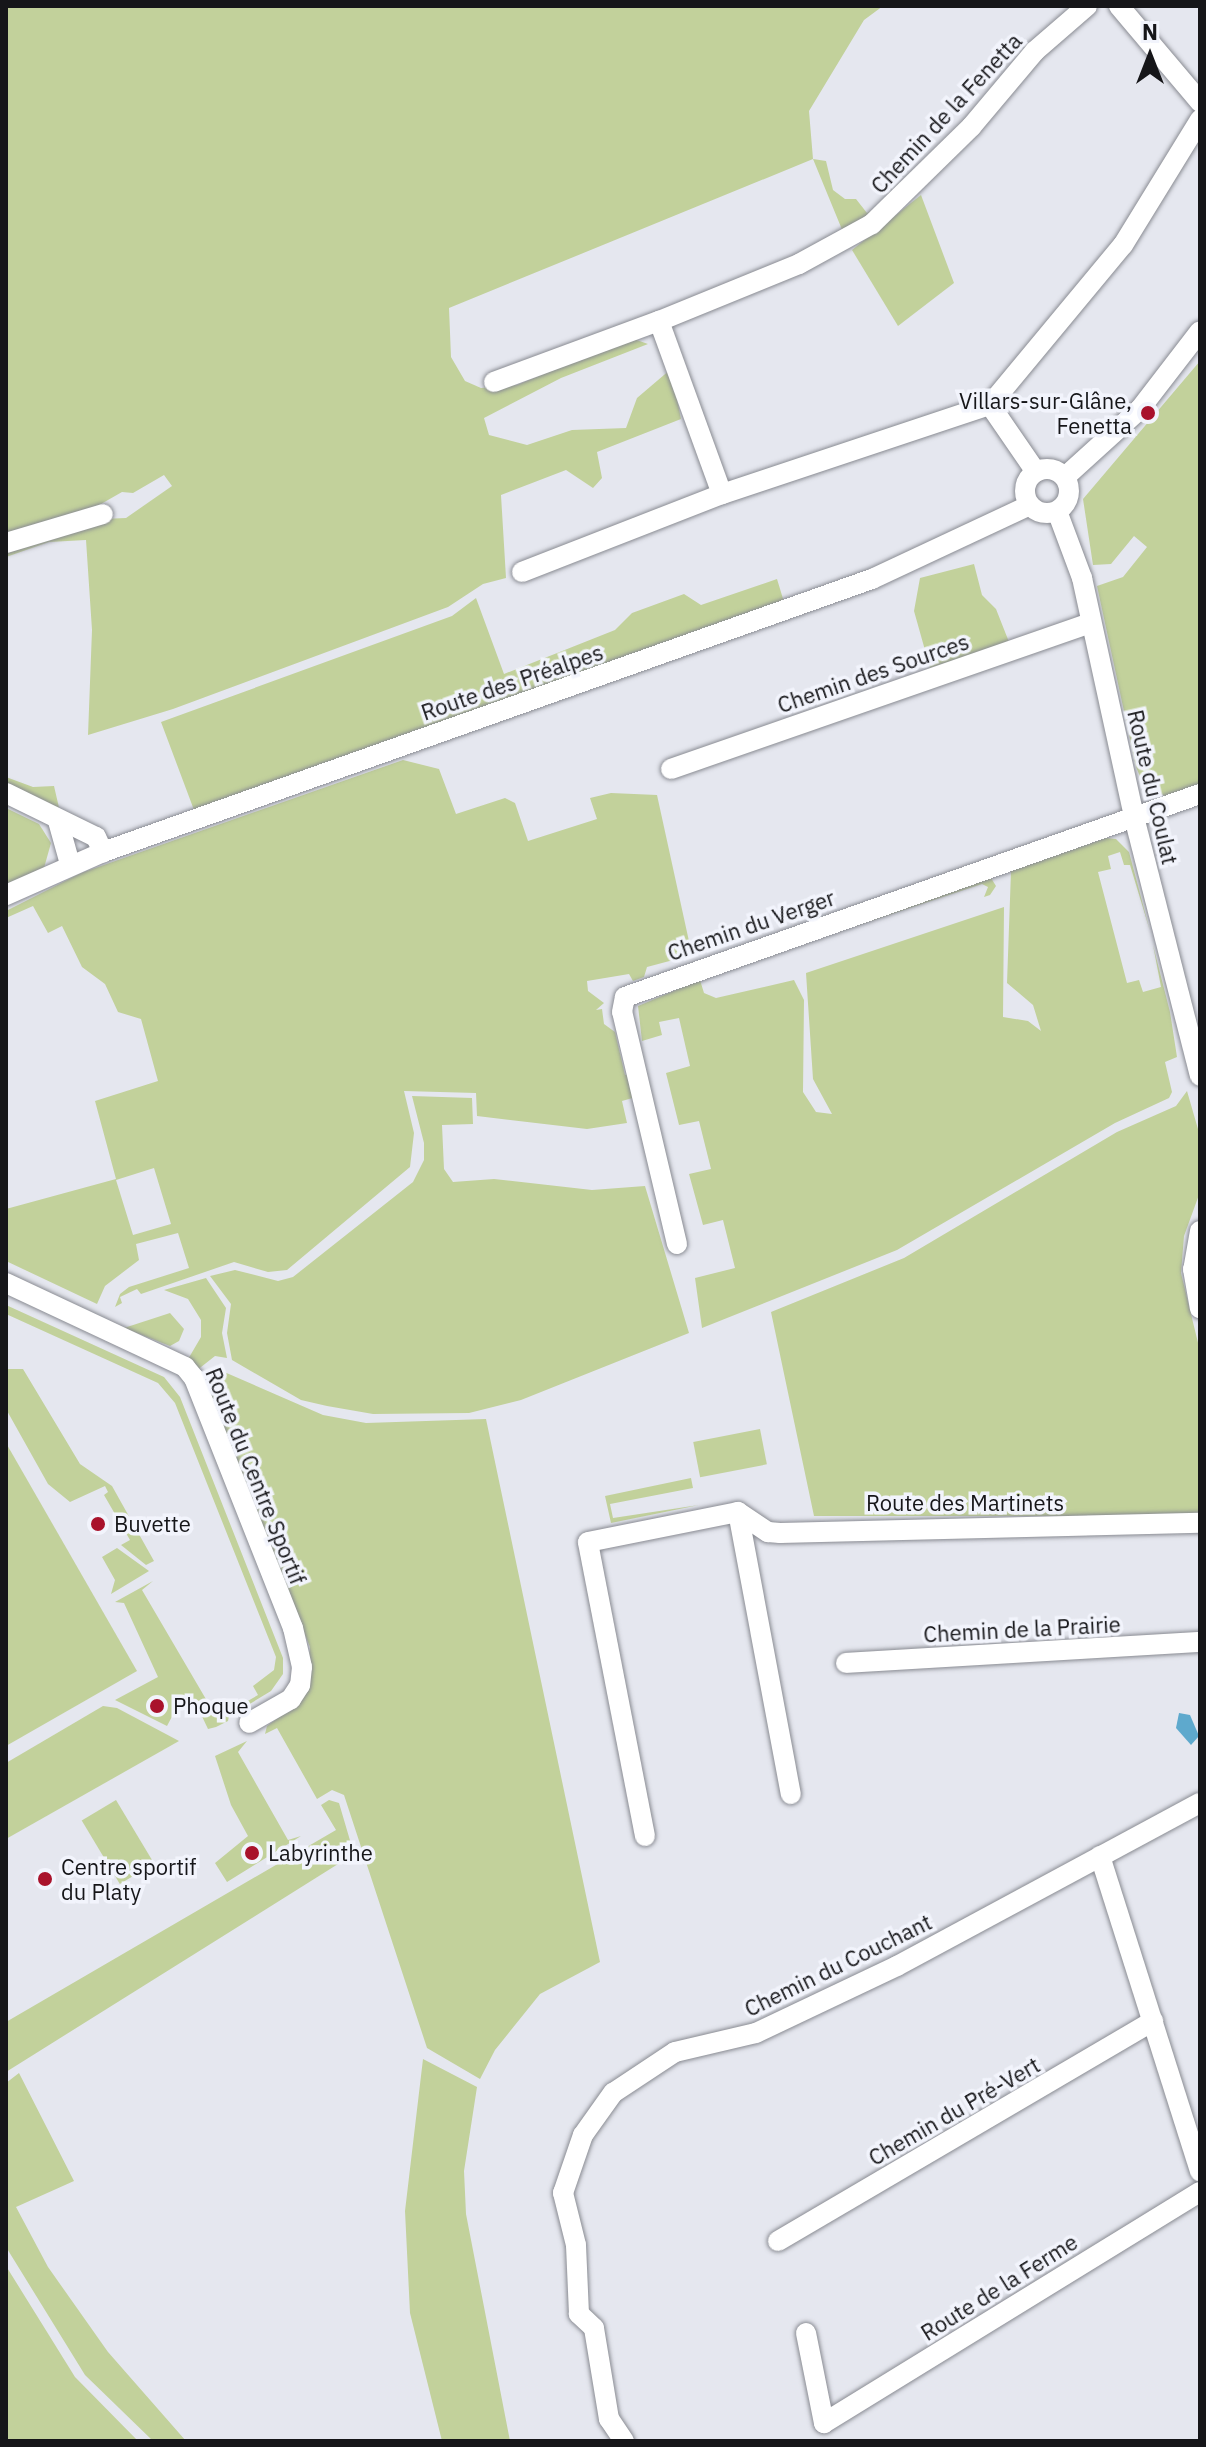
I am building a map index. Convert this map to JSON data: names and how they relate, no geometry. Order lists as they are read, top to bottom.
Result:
{
  "streets": {
    "street": [
      "Chemin de la Fenetta",
      "Chemin des Sources",
      "Route des Préalpes",
      "Route du Coulat",
      "Chemin du Verger",
      "Route du Centre Sportif",
      "Route des Martinets",
      "Chemin de la Prairie",
      "Chemin du Couchant",
      "Chemin du Pré-Vert",
      "Route de la Ferme"
    ]
  },
  "crossings": [
    ["Chemin des Sources", "Route du Coulat"],
    ["Route des Préalpes", "Route du Coulat"],
    ["Route du Coulat", "Chemin du Verger"]
  ],
  "places": [
    "Villars-sur-Glâne, Fenetta",
    "Buvette",
    "Phoque",
    "Labyrinthe",
    "Centre sportif du Platy"
  ],
  "north": "top"
}
